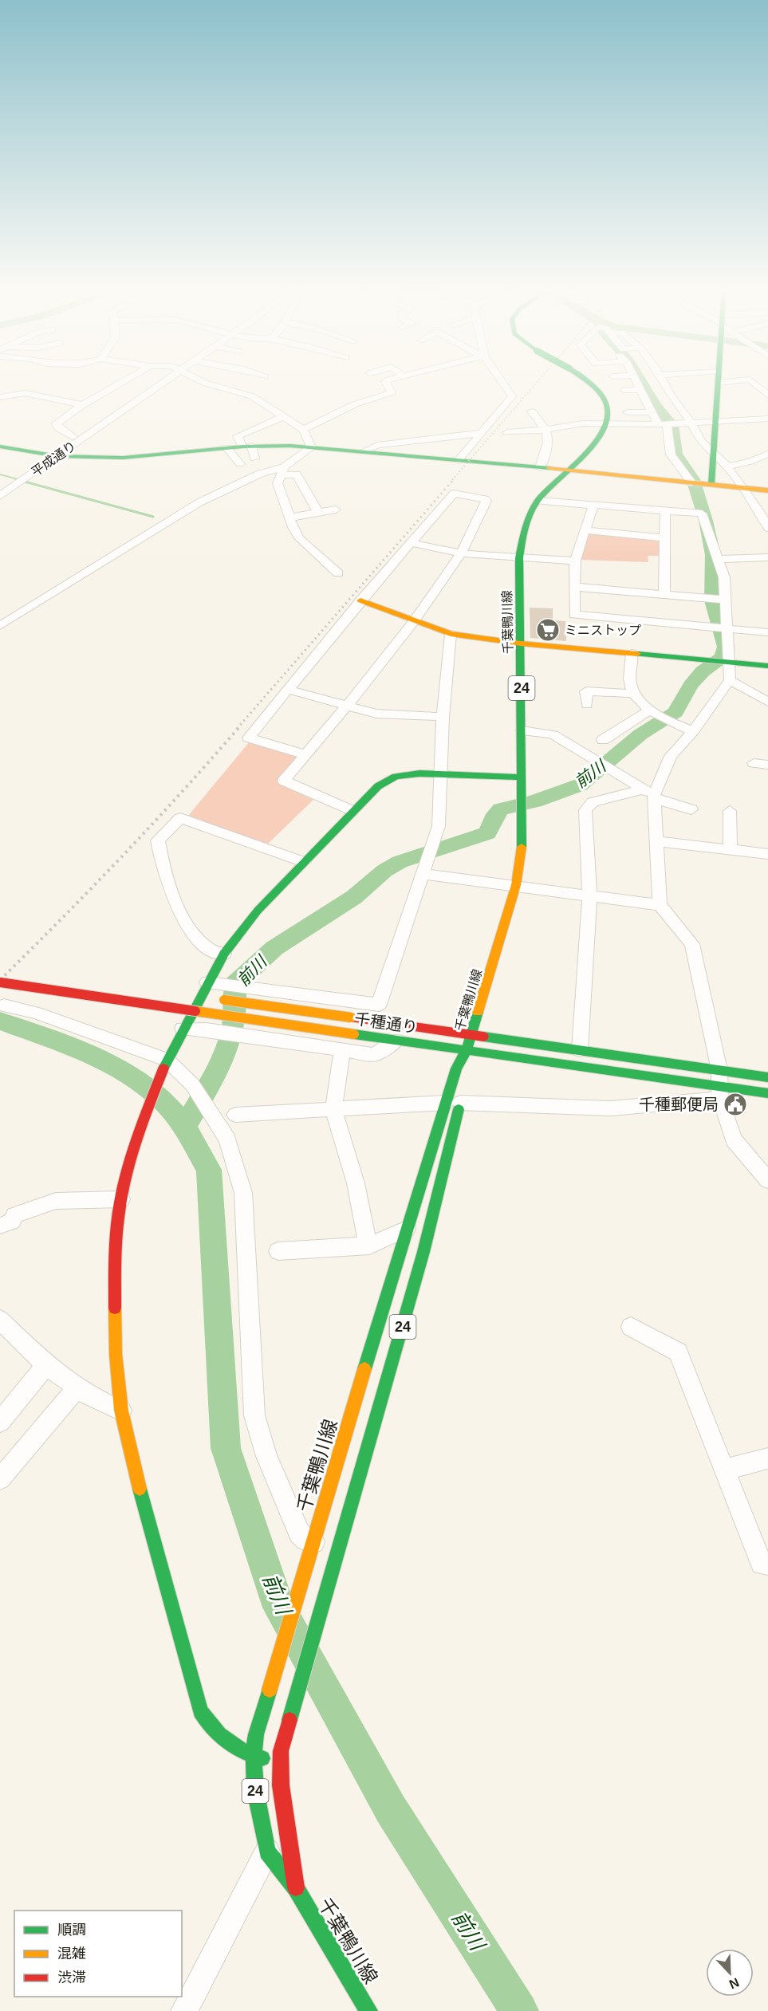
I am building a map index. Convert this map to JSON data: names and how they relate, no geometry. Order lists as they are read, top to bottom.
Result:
{
  "streets": {
    "street": [
      "平成通り",
      "千葉鴨川線",
      "24",
      "千種通り"
    ]
  },
  "crossings": [
    ["千葉鴨川線", "千種通り"]
  ],
  "water": ["前川"],
  "places": {
    "supermarket": ["ミニストップ"],
    "public building": ["千種郵便局"]
  },
  "legend": ["順調", "混雑", "渋滞"],
  "north": "bottom right"
}
